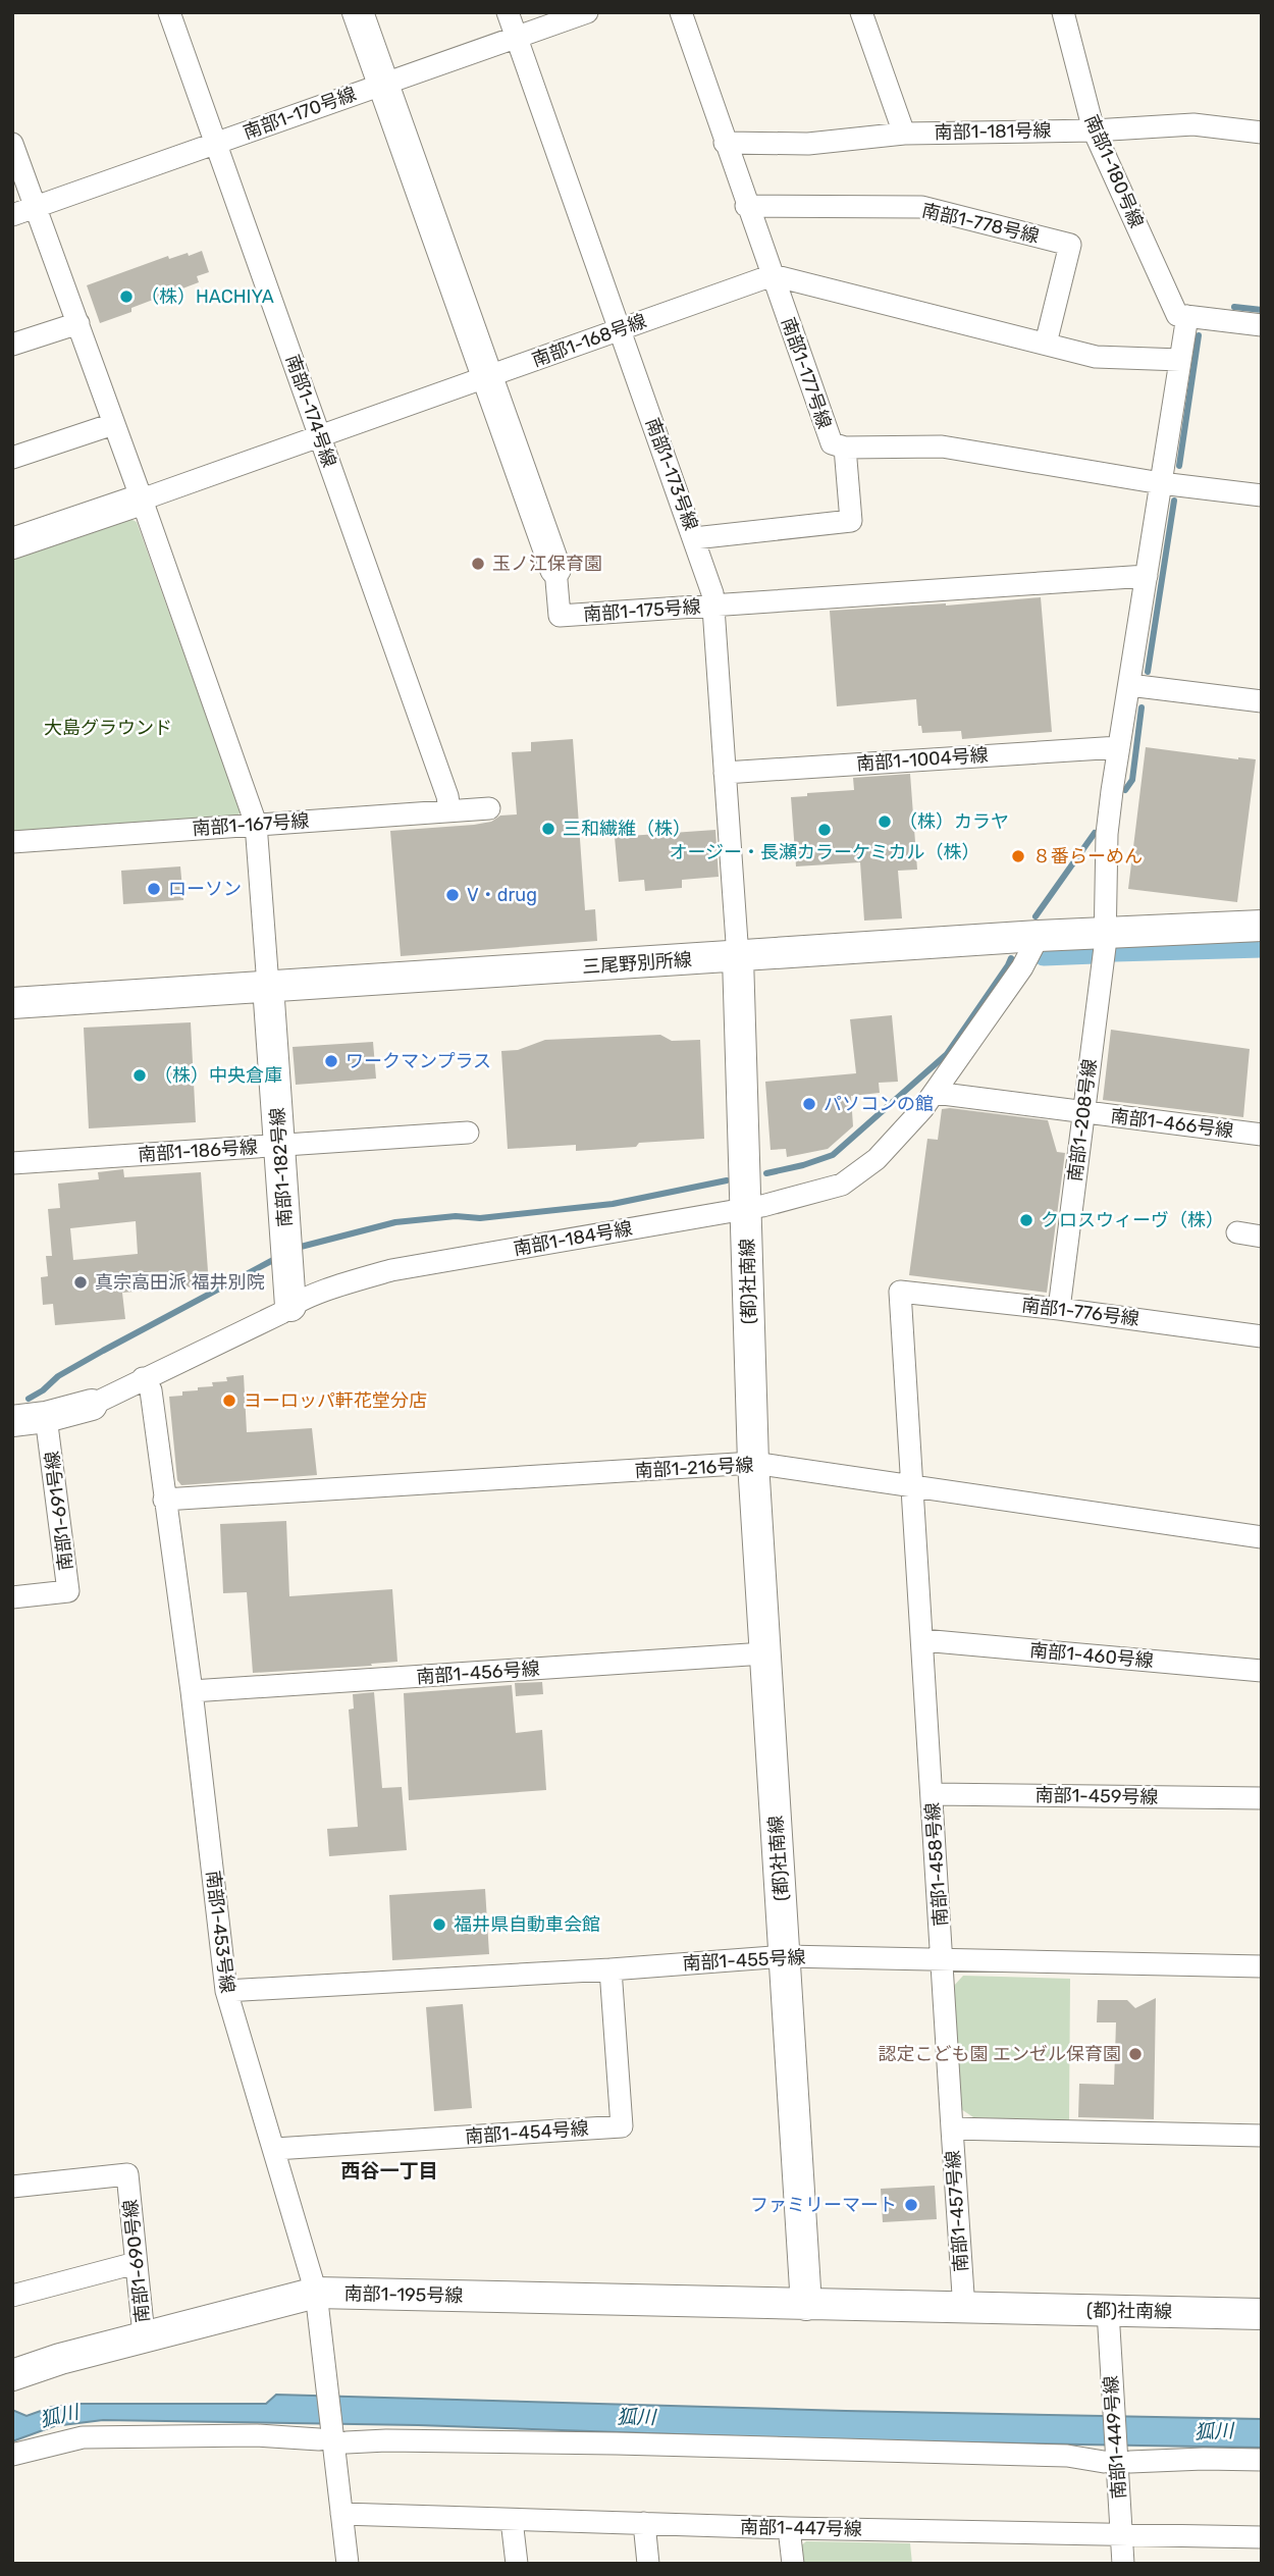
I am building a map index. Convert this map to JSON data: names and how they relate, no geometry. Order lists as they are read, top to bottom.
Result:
{
  "streets": {
    "street": [
      "南部1-170号線",
      "南部1-181号線",
      "南部1-180号線",
      "南部1-778号線",
      "南部1-168号線",
      "南部1-177号線",
      "南部1-174号線",
      "南部1-173号線",
      "南部1-175号線",
      "南部1-1004号線",
      "南部1-167号線",
      "三尾野別所線",
      "南部1-208号線",
      "南部1-466号線",
      "南部1-186号線",
      "南部1-182号線",
      "南部1-184号線",
      "(都)社南線",
      "南部1-776号線",
      "南部1-216号線",
      "南部1-691号線",
      "南部1-460号線",
      "南部1-456号線",
      "南部1-459号線",
      "南部1-458号線",
      "南部1-453号線",
      "南部1-455号線",
      "南部1-454号線",
      "南部1-457号線",
      "南部1-690号線",
      "南部1-195号線",
      "南部1-449号線",
      "南部1-447号線"
    ]
  },
  "crossings": [
    ["南部1-170号線", "南部1-174号線"],
    ["南部1-170号線", "南部1-173号線"],
    ["南部1-170号線", "南部1-175号線"],
    ["南部1-181号線", "南部1-180号線"],
    ["南部1-181号線", "南部1-177号線"],
    ["南部1-180号線", "南部1-208号線"],
    ["南部1-778号線", "南部1-177号線"],
    ["南部1-168号線", "南部1-177号線"],
    ["南部1-168号線", "南部1-174号線"],
    ["南部1-168号線", "南部1-173号線"],
    ["南部1-168号線", "南部1-175号線"],
    ["南部1-177号線", "南部1-208号線"],
    ["南部1-174号線", "南部1-167号線"],
    ["南部1-173号線", "南部1-175号線"],
    ["南部1-173号線", "南部1-1004号線"],
    ["南部1-173号線", "三尾野別所線"],
    ["南部1-173号線", "(都)社南線"],
    ["南部1-175号線", "南部1-208号線"],
    ["南部1-1004号線", "南部1-208号線"],
    ["三尾野別所線", "南部1-208号線"],
    ["三尾野別所線", "南部1-182号線"],
    ["三尾野別所線", "南部1-184号線"],
    ["三尾野別所線", "(都)社南線"],
    ["南部1-208号線", "南部1-466号線"],
    ["南部1-208号線", "南部1-776号線"],
    ["南部1-466号線", "南部1-184号線"],
    ["南部1-186号線", "南部1-182号線"],
    ["南部1-182号線", "南部1-184号線"],
    ["南部1-184号線", "(都)社南線"],
    ["南部1-184号線", "南部1-691号線"],
    ["南部1-184号線", "南部1-453号線"],
    ["(都)社南線", "南部1-216号線"],
    ["(都)社南線", "南部1-456号線"],
    ["(都)社南線", "南部1-455号線"],
    ["(都)社南線", "南部1-195号線"],
    ["(都)社南線", "南部1-449号線"],
    ["南部1-776号線", "南部1-458号線"],
    ["南部1-216号線", "南部1-458号線"],
    ["南部1-216号線", "南部1-453号線"],
    ["南部1-460号線", "南部1-458号線"],
    ["南部1-456号線", "南部1-453号線"],
    ["南部1-459号線", "南部1-458号線"],
    ["南部1-458号線", "南部1-455号線"],
    ["南部1-458号線", "南部1-457号線"],
    ["南部1-453号線", "南部1-455号線"],
    ["南部1-453号線", "南部1-454号線"],
    ["南部1-453号線", "南部1-195号線"],
    ["南部1-453号線", "南部1-447号線"],
    ["南部1-455号線", "南部1-454号線"],
    ["南部1-690号線", "南部1-195号線"],
    ["南部1-449号線", "南部1-447号線"]
  ],
  "districts": ["西谷一丁目"],
  "water": ["狐川"],
  "parks": ["大島グラウンド"],
  "places": [
    "（株）HACHIYA",
    "玉ノ江保育園",
    "（株）カラヤ",
    "三和繊維（株）",
    "オージー・長瀬カラーケミカル（株）",
    "８番らーめん",
    "ローソン",
    "V・drug",
    "ワークマンプラス",
    "（株）中央倉庫",
    "パソコンの館",
    "クロスウィーヴ（株）",
    "真宗高田派 福井別院",
    "ヨーロッパ軒花堂分店",
    "福井県自動車会館",
    "認定こども園 エンゼル保育園",
    "ファミリーマート"
  ]
}
